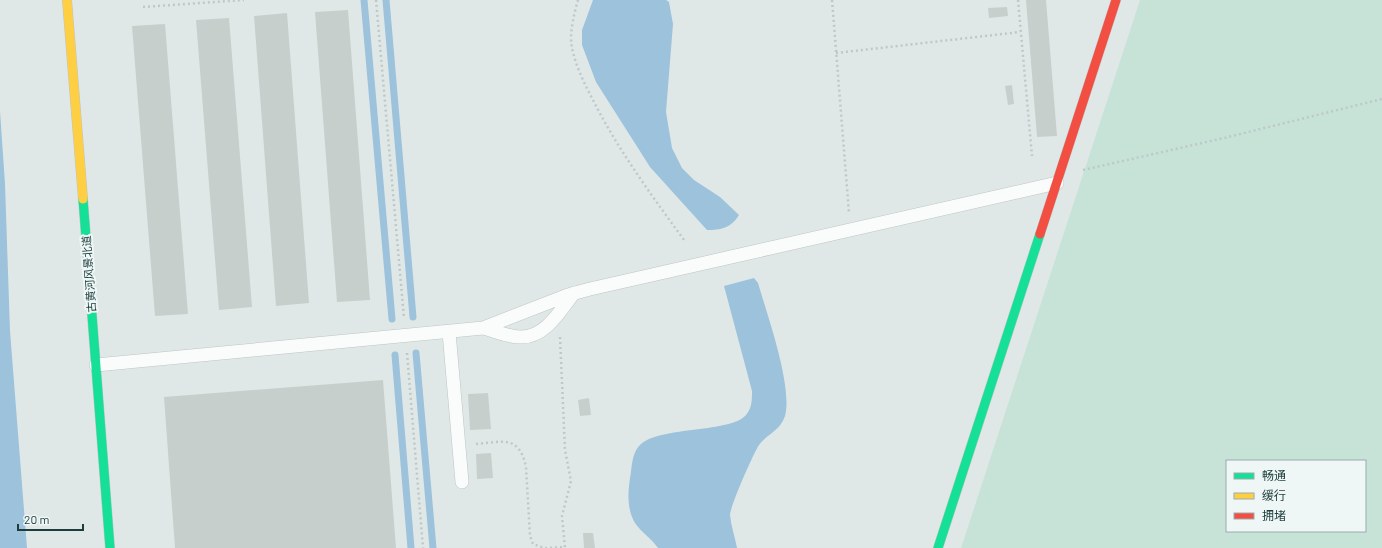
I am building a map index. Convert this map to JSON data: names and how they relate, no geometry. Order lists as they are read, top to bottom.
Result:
{
  "streets": {
    "street": ["古黄河风景北道"]
  },
  "legend": ["畅通", "缓行", "拥堵"],
  "scale_bar": "20 m"
}
